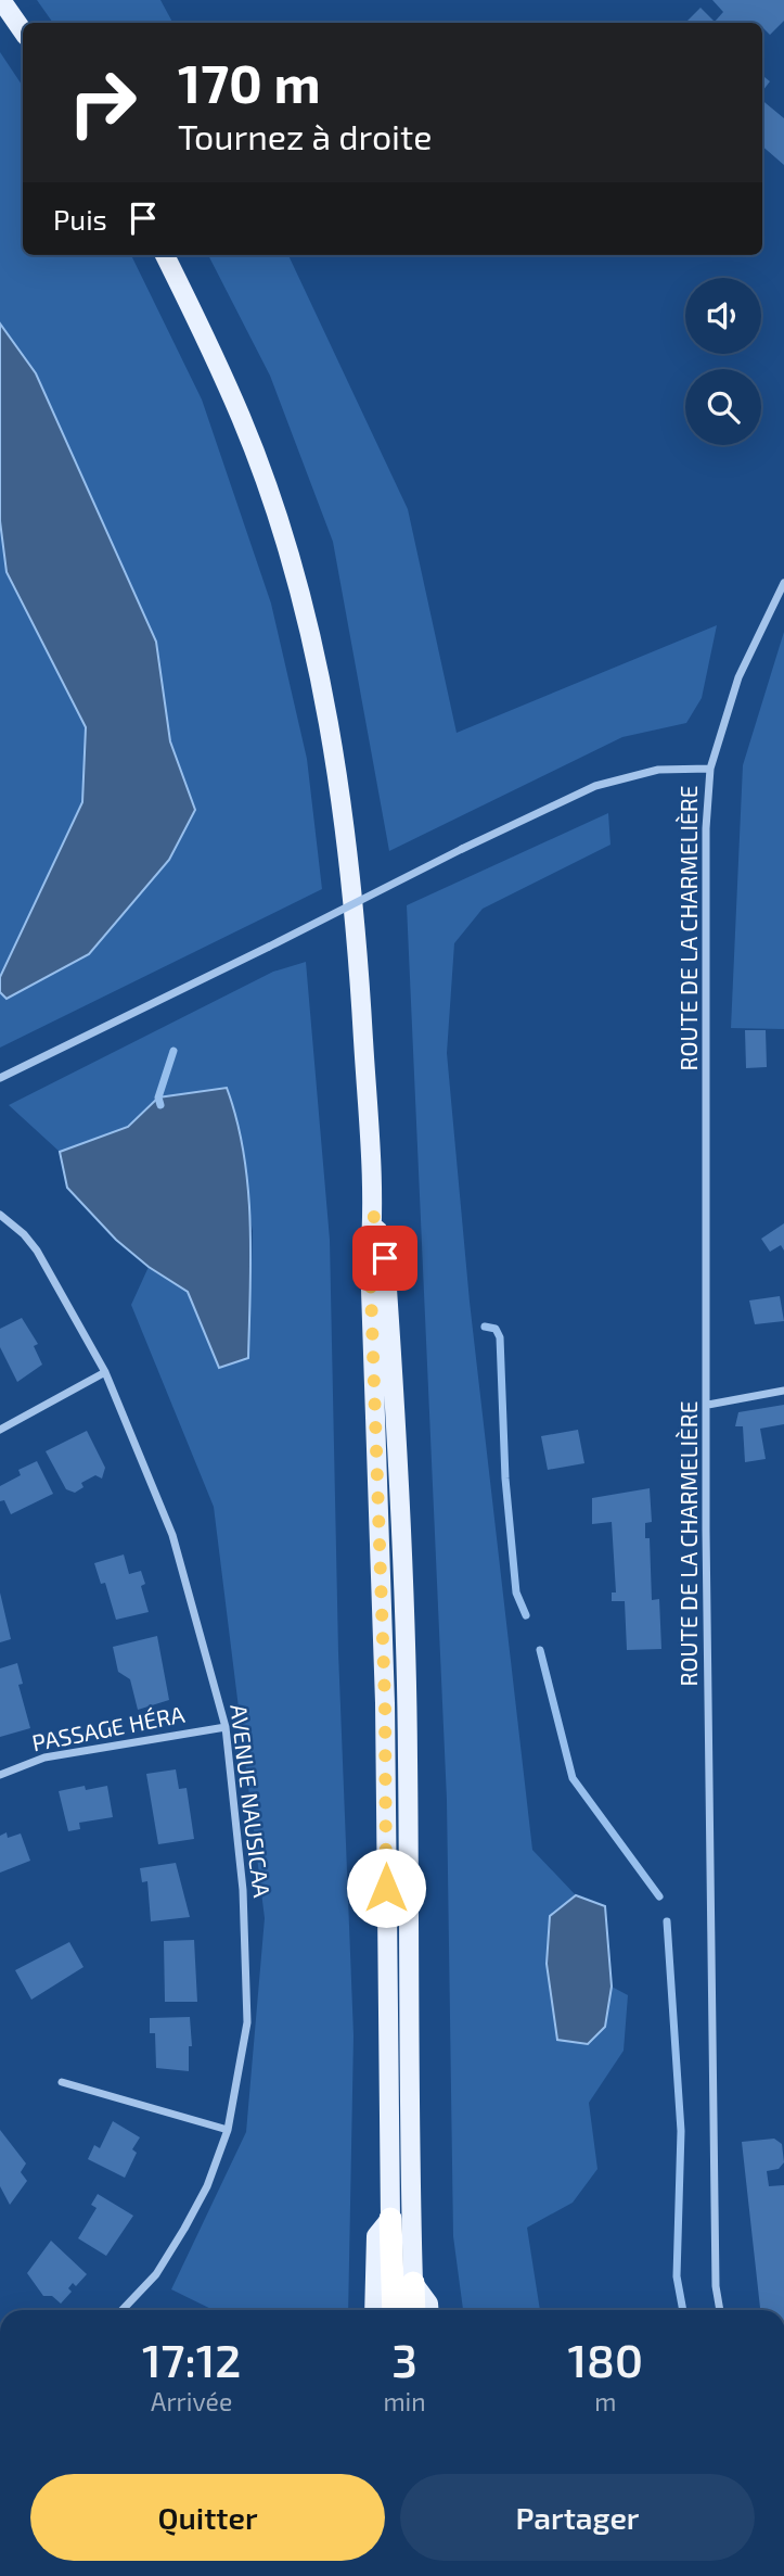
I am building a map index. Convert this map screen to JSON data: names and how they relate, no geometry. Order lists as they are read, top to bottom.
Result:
{
  "streets": {
    "street": ["ROUTE DE LA CHARMELIÈRE", "PASSAGE HÉRA", "AVENUE NAUSICAA"]
  },
  "crossings": [
    ["PASSAGE HÉRA", "AVENUE NAUSICAA"]
  ],
  "page": {
    "turn": ["170 m", "Tournez à droite"],
    "then": "Puis",
    "eta": [
      "17:12",
      "Arrivée",
      "3",
      "min",
      "180",
      "m"
    ],
    "buttons": ["Quitter", "Partager"]
  }
}
